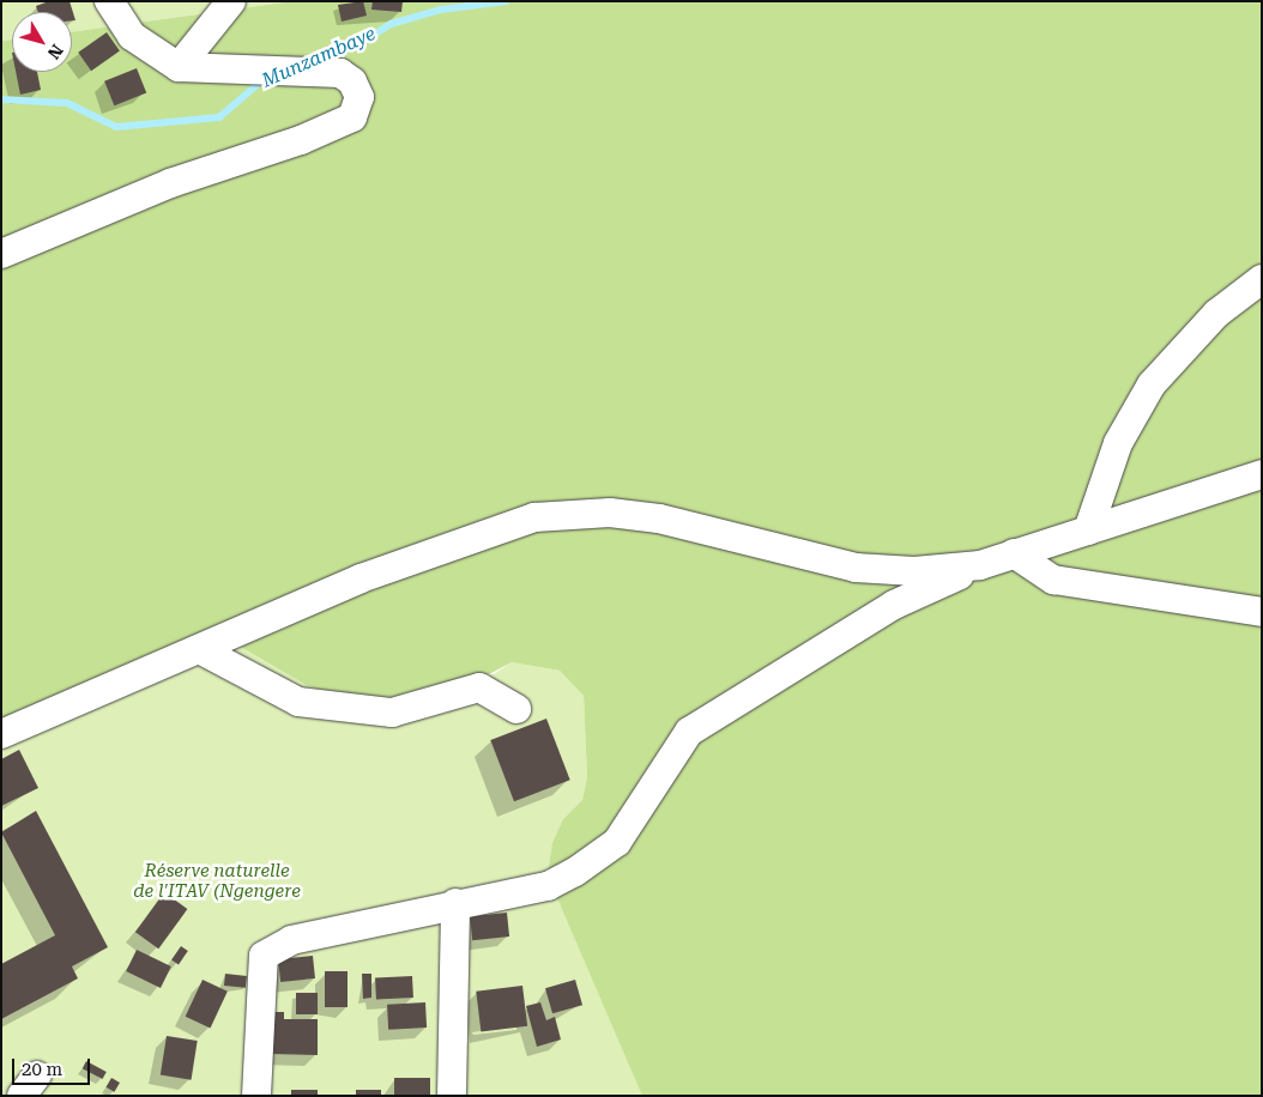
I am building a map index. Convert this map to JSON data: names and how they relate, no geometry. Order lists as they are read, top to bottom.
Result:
{
  "water": ["Munzambaye"],
  "parks": ["Réserve naturelle de l'ITAV (Ngengere"],
  "scale_bar": "20 m",
  "north": "bottom right"
}
